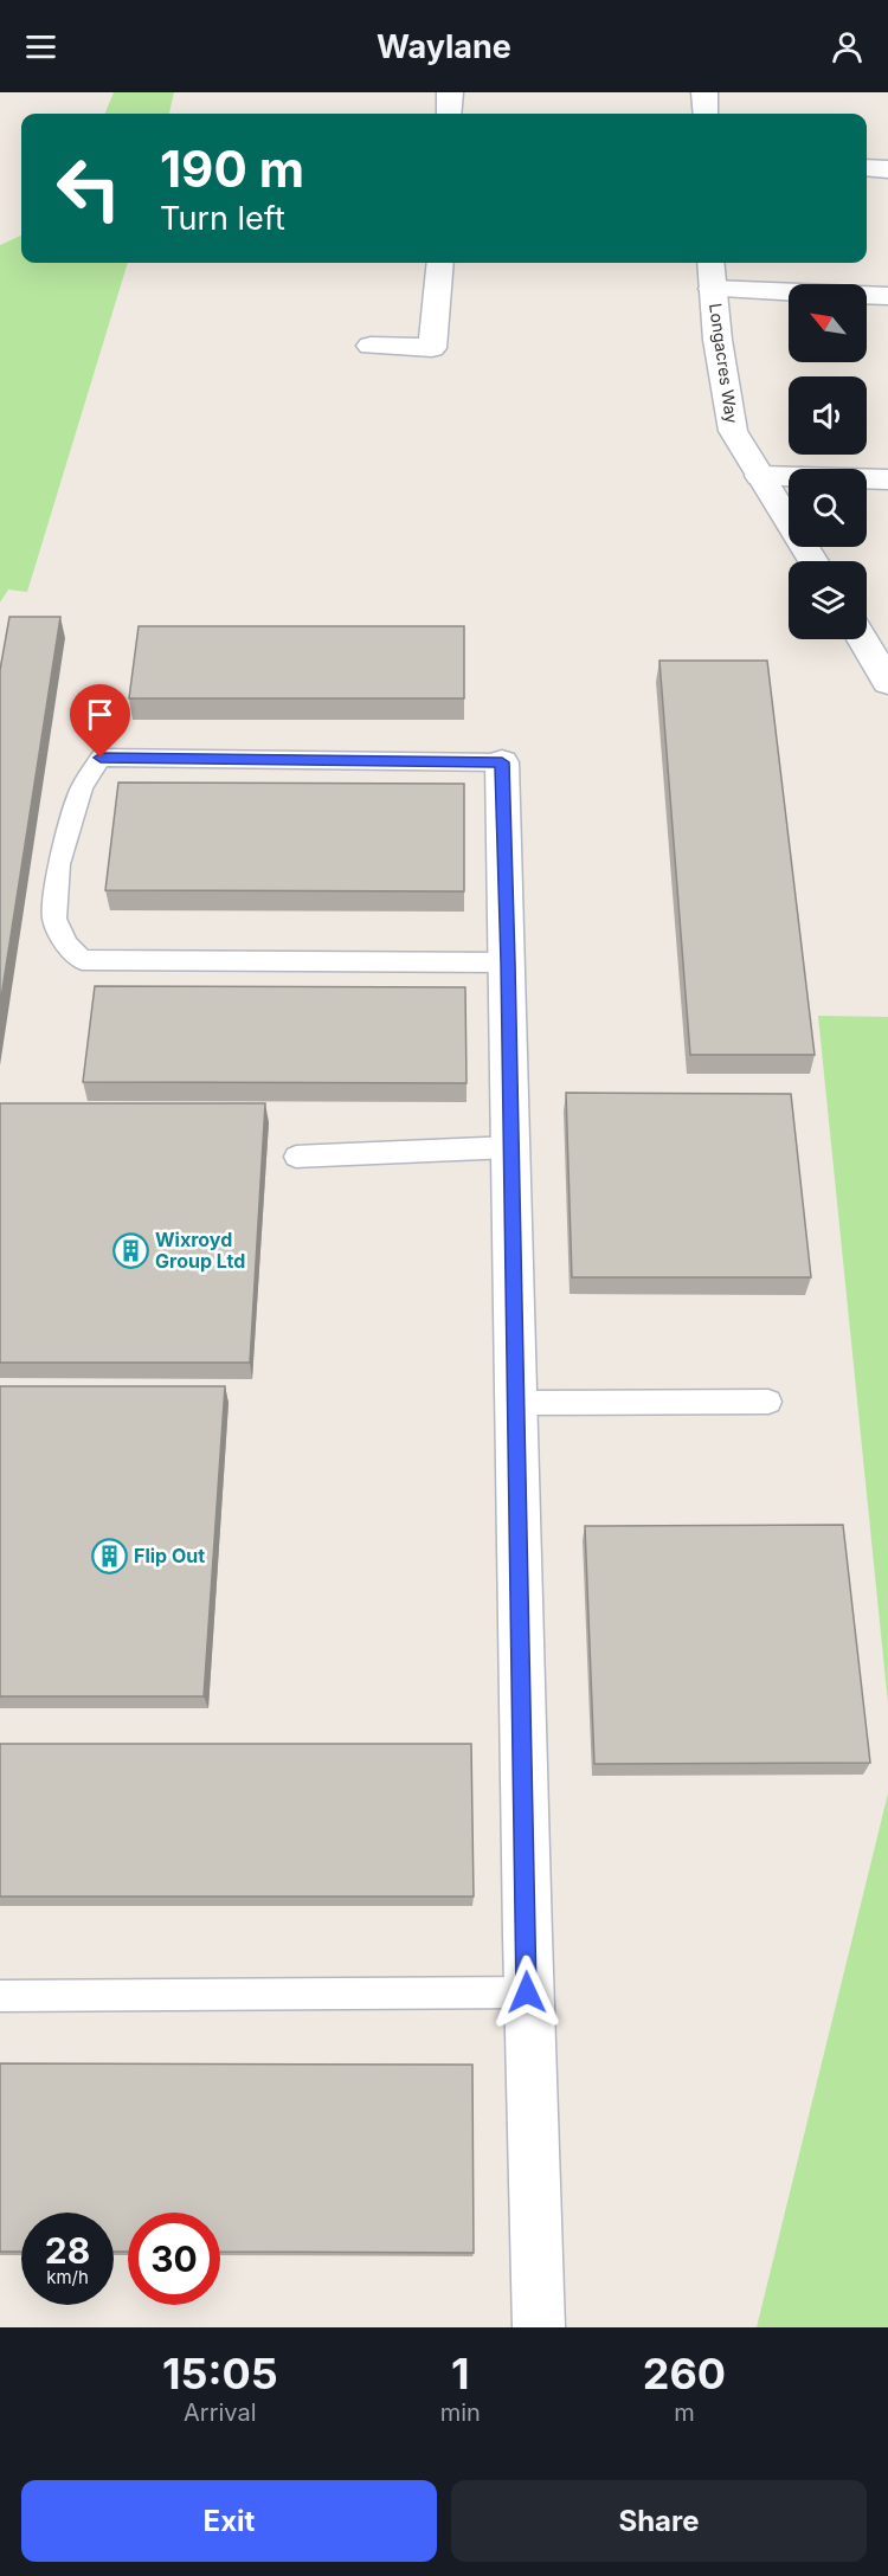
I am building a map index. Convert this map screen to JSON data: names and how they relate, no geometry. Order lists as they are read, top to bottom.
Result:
{
  "streets": {
    "street": ["Longacres Way"]
  },
  "places": {
    "building": ["Wixroyd Group Ltd", "Flip Out"]
  },
  "north": "top left",
  "page": {
    "header": "Waylane",
    "turn": ["190 m", "Turn left"],
    "speed": "28 km/h",
    "limit": "30",
    "eta": [
      "15:05",
      "Arrival",
      "1",
      "min",
      "260",
      "m"
    ],
    "buttons": ["Exit", "Share"]
  }
}
